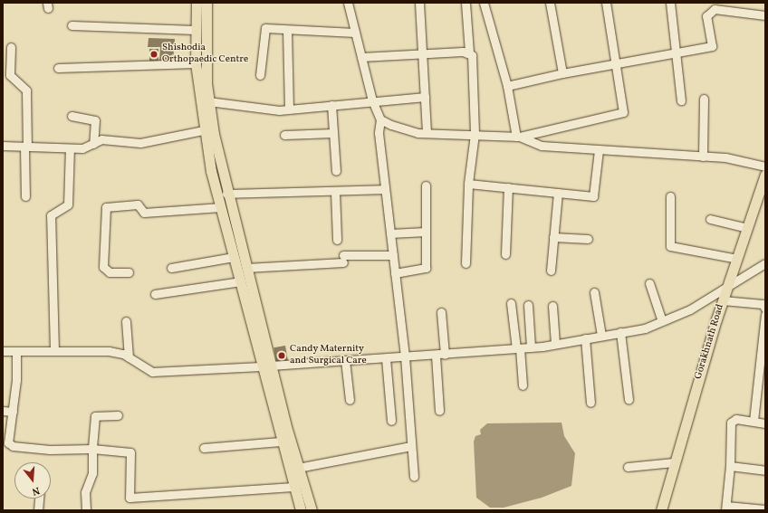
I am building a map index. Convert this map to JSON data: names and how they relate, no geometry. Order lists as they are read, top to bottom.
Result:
{
  "streets": {
    "main road": ["Gorakhnath Road"]
  },
  "places": ["Shishodia Orthopaedic Centre", "Candy Maternity and Surgical Care"],
  "north": "bottom"
}
